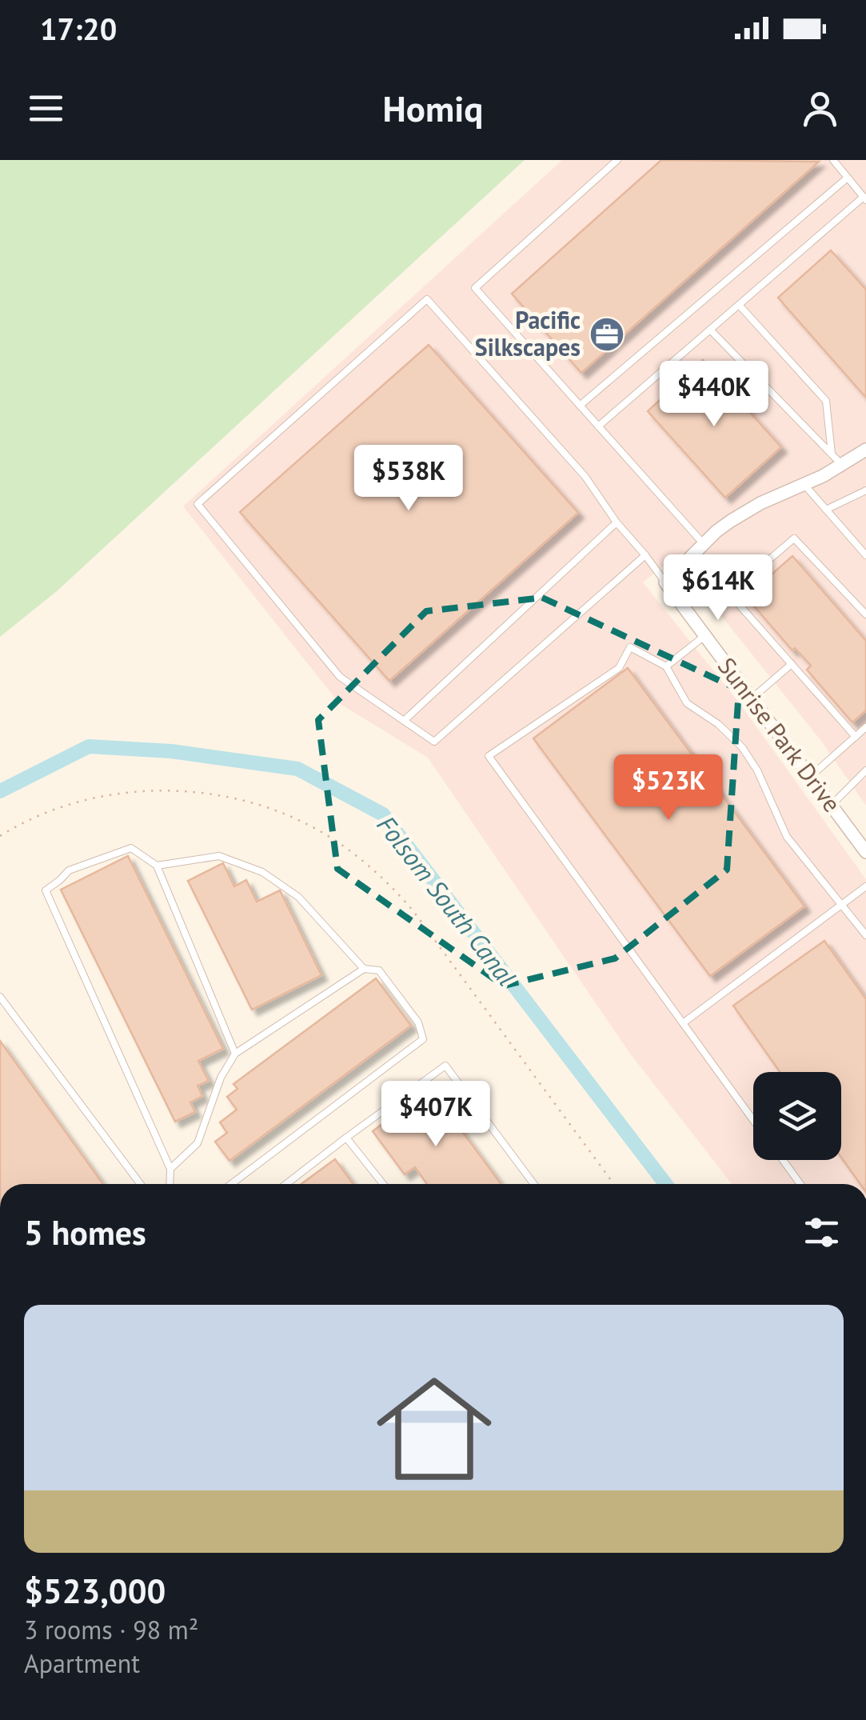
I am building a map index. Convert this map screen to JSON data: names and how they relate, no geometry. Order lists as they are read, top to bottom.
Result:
{
  "streets": {
    "street": ["Sunrise Park Drive"]
  },
  "water": ["Folsom South Canal"],
  "places": {
    "office": ["Pacific Silkscapes"]
  },
  "page": {
    "status": "17:20",
    "header": "Homiq",
    "price": [
      "$440K",
      "$538K",
      "$614K",
      "$523K",
      "$407K"
    ],
    "heading": "5 homes",
    "list": [
      {
        "name": "$523,000",
        "note": "3 rooms · 98 m² · Apartment"
      }
    ]
  }
}
